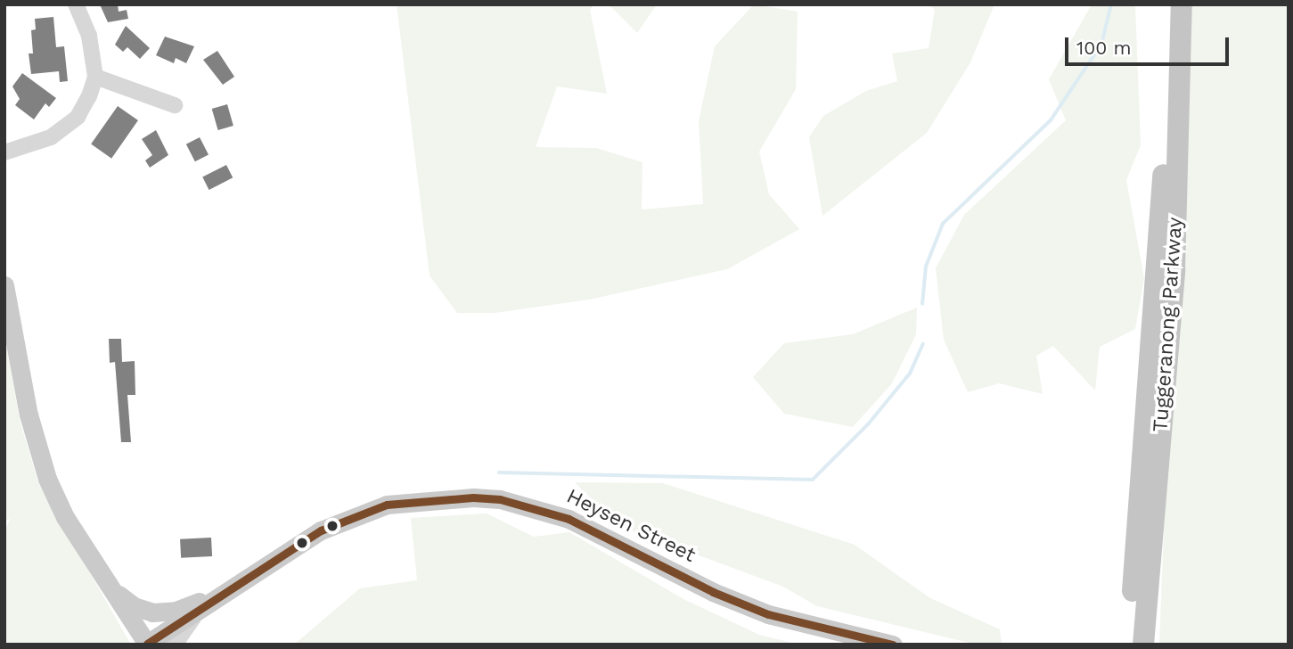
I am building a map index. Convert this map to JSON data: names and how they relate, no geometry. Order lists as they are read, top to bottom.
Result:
{
  "streets": {
    "highway": ["Tuggeranong Parkway"],
    "main road": ["Heysen Street"]
  },
  "scale_bar": "100 m"
}
